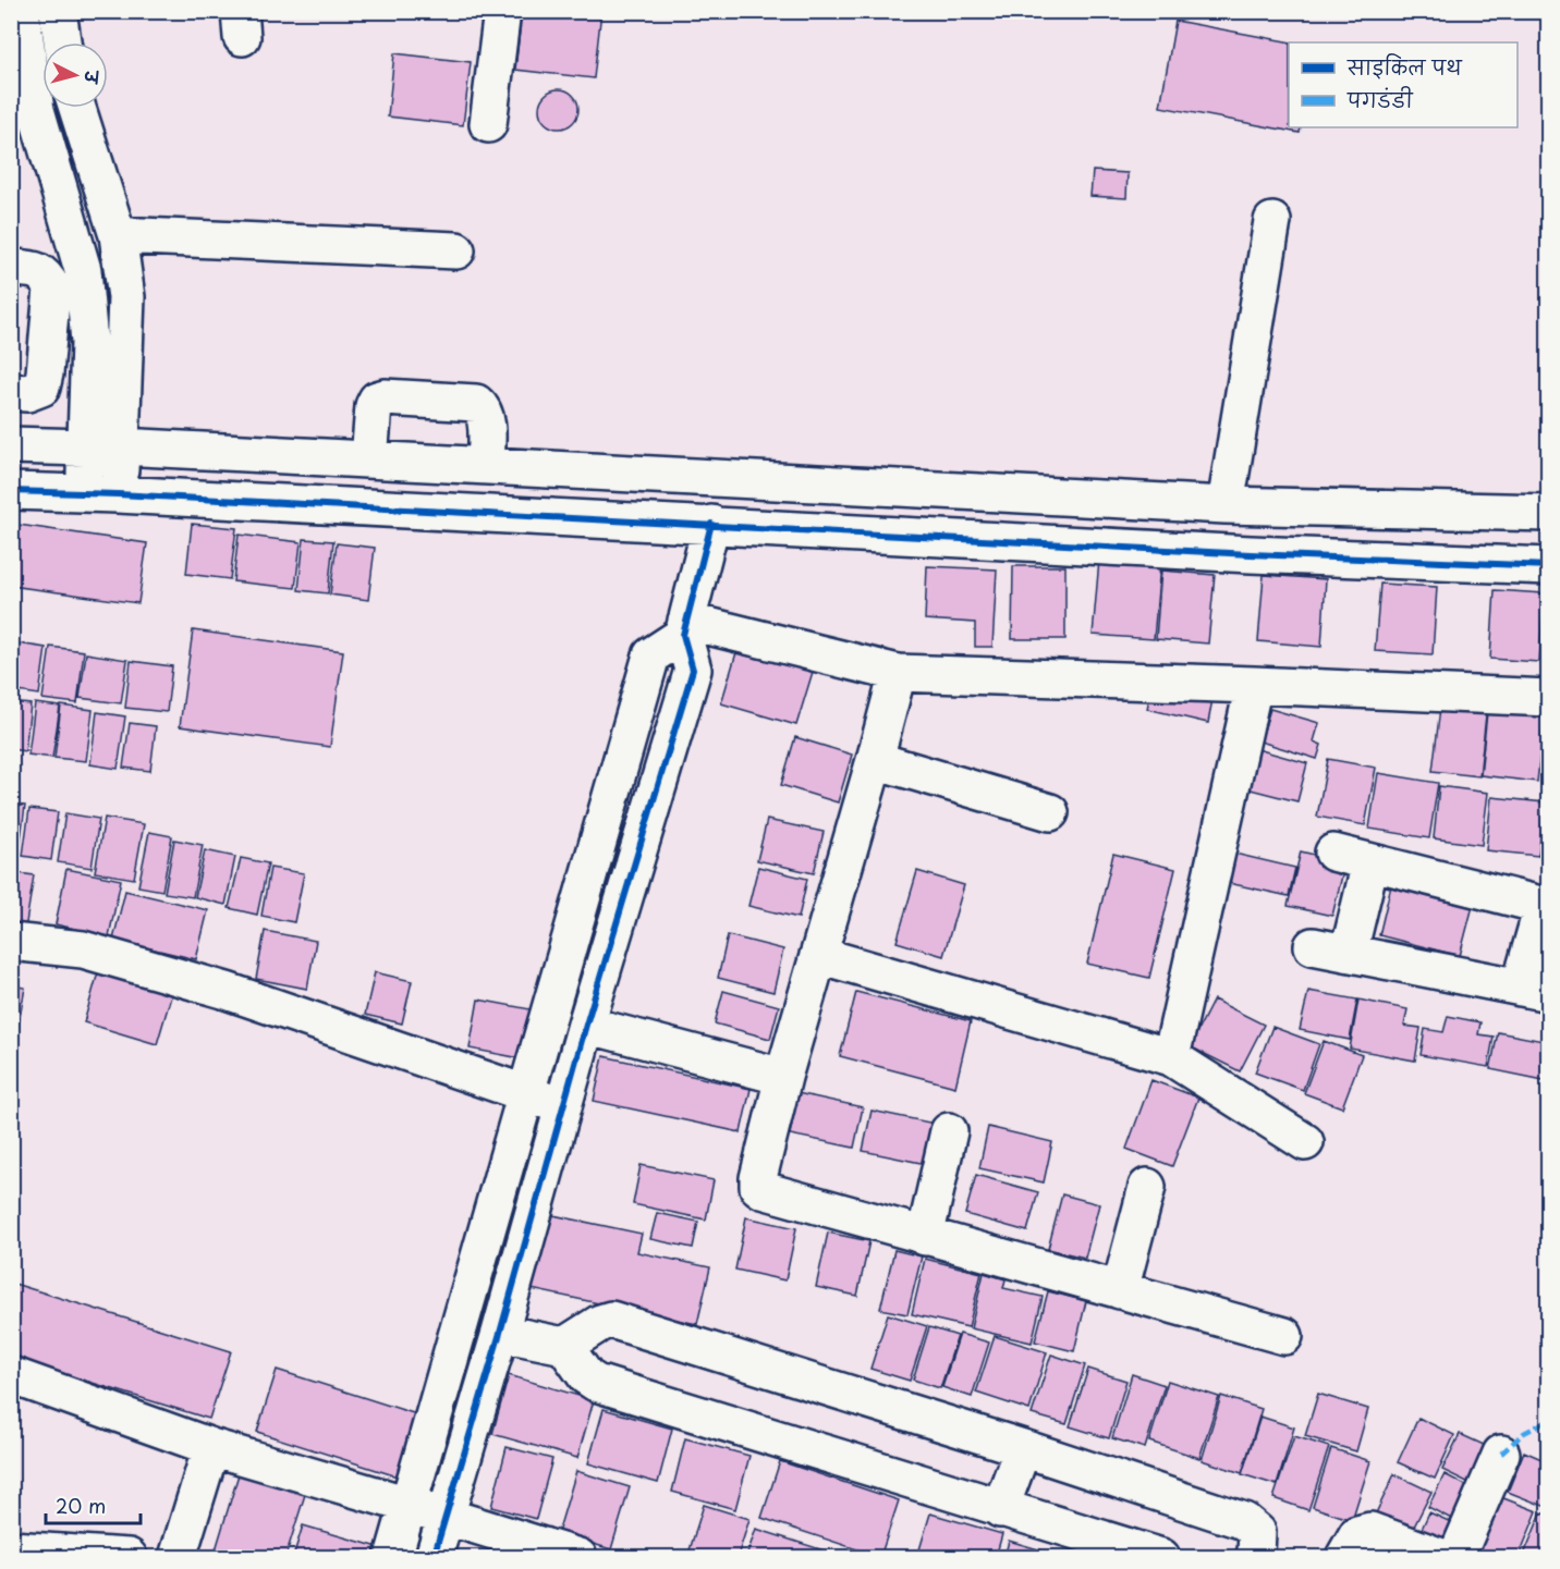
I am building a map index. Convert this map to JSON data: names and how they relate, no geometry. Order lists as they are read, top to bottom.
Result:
{
  "legend": ["साइकिल पथ", "पगडंडी"],
  "scale_bar": "20 m",
  "north": "right"
}
